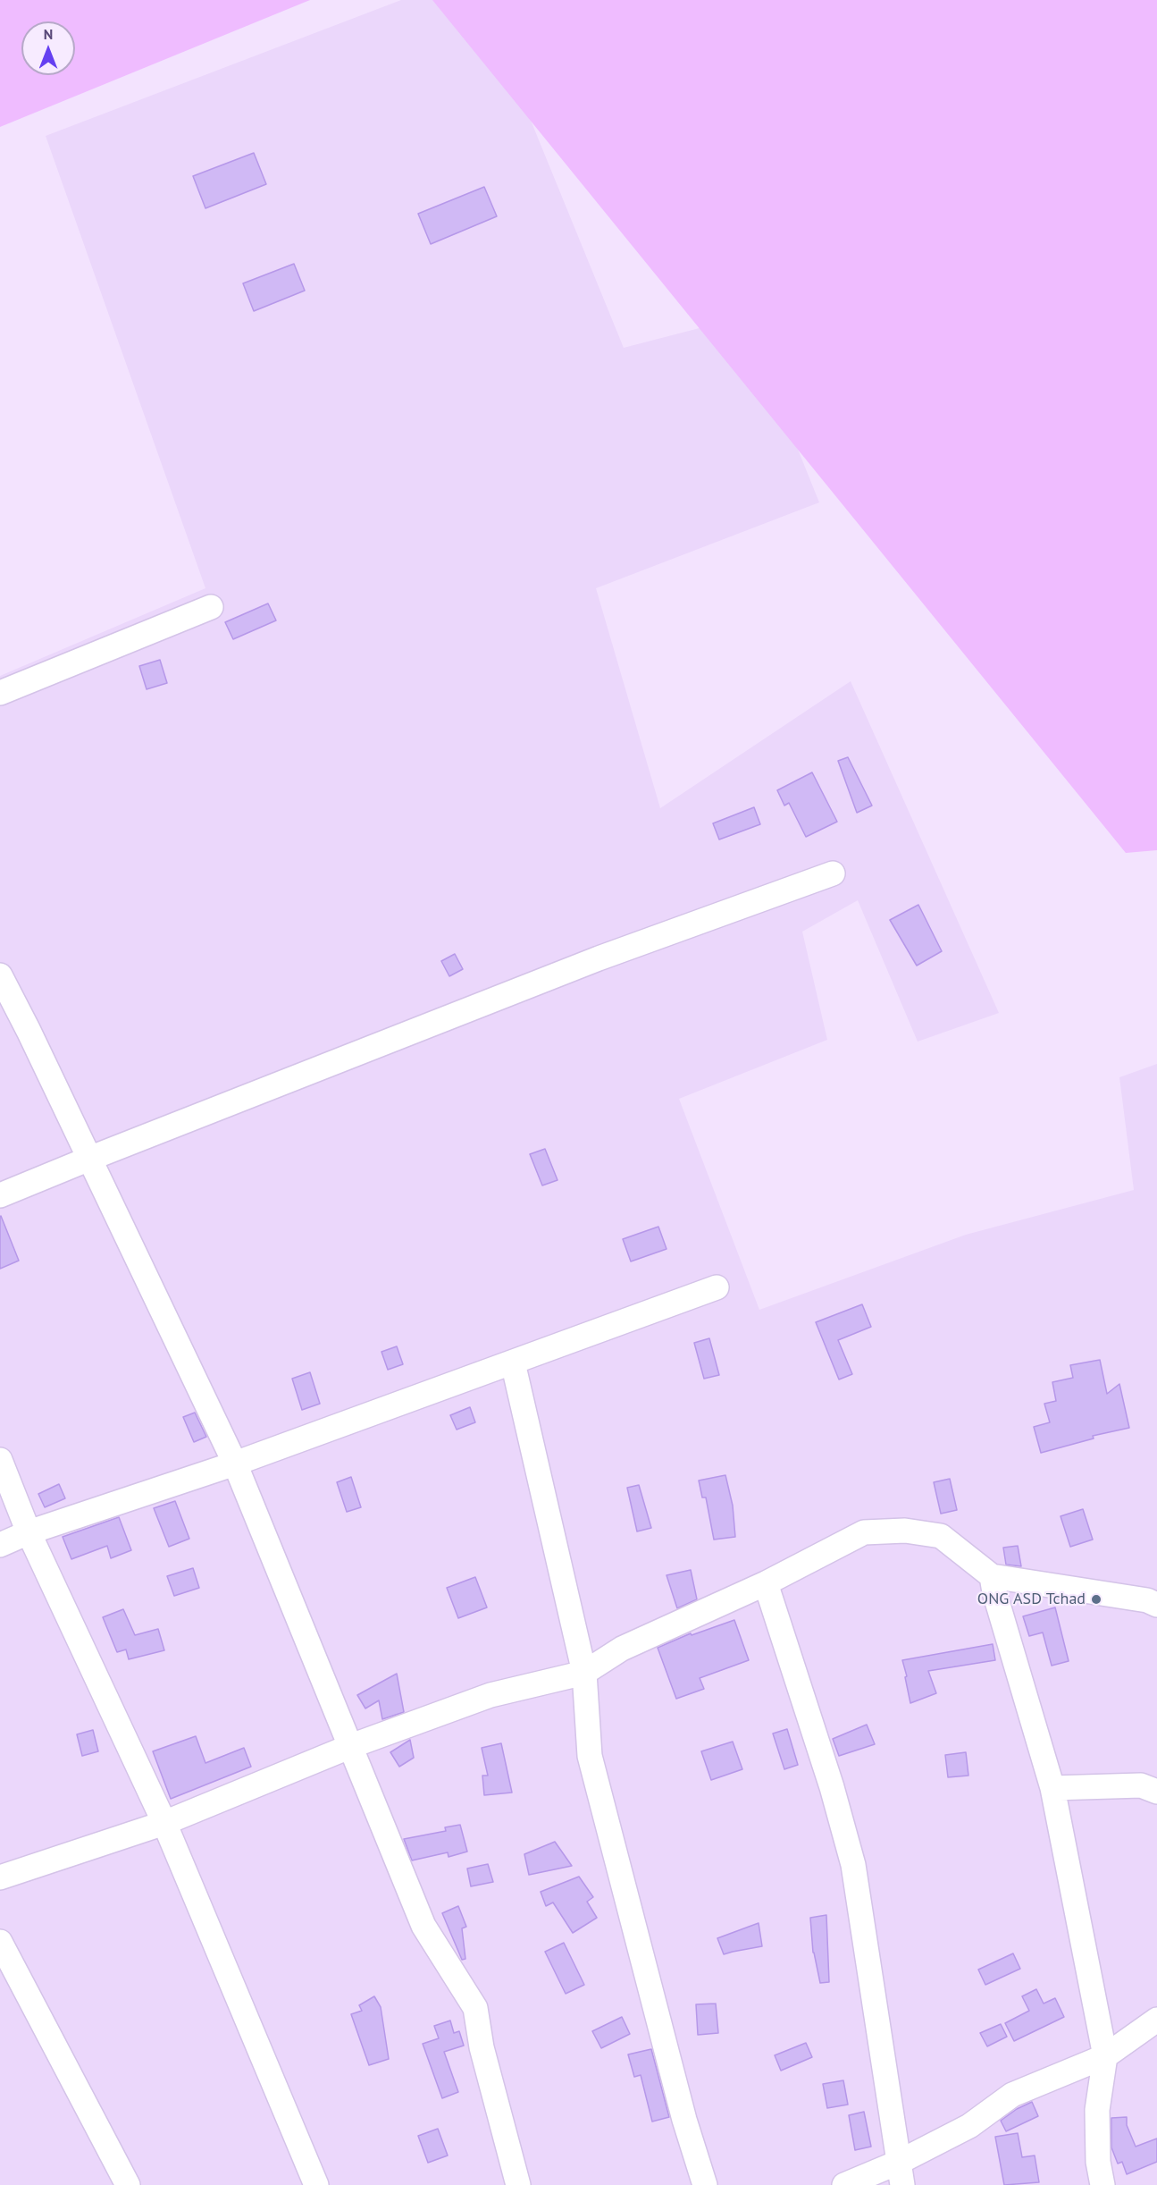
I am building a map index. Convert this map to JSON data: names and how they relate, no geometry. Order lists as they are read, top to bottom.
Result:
{
  "places": ["ONG ASD Tchad"],
  "north": "top"
}
